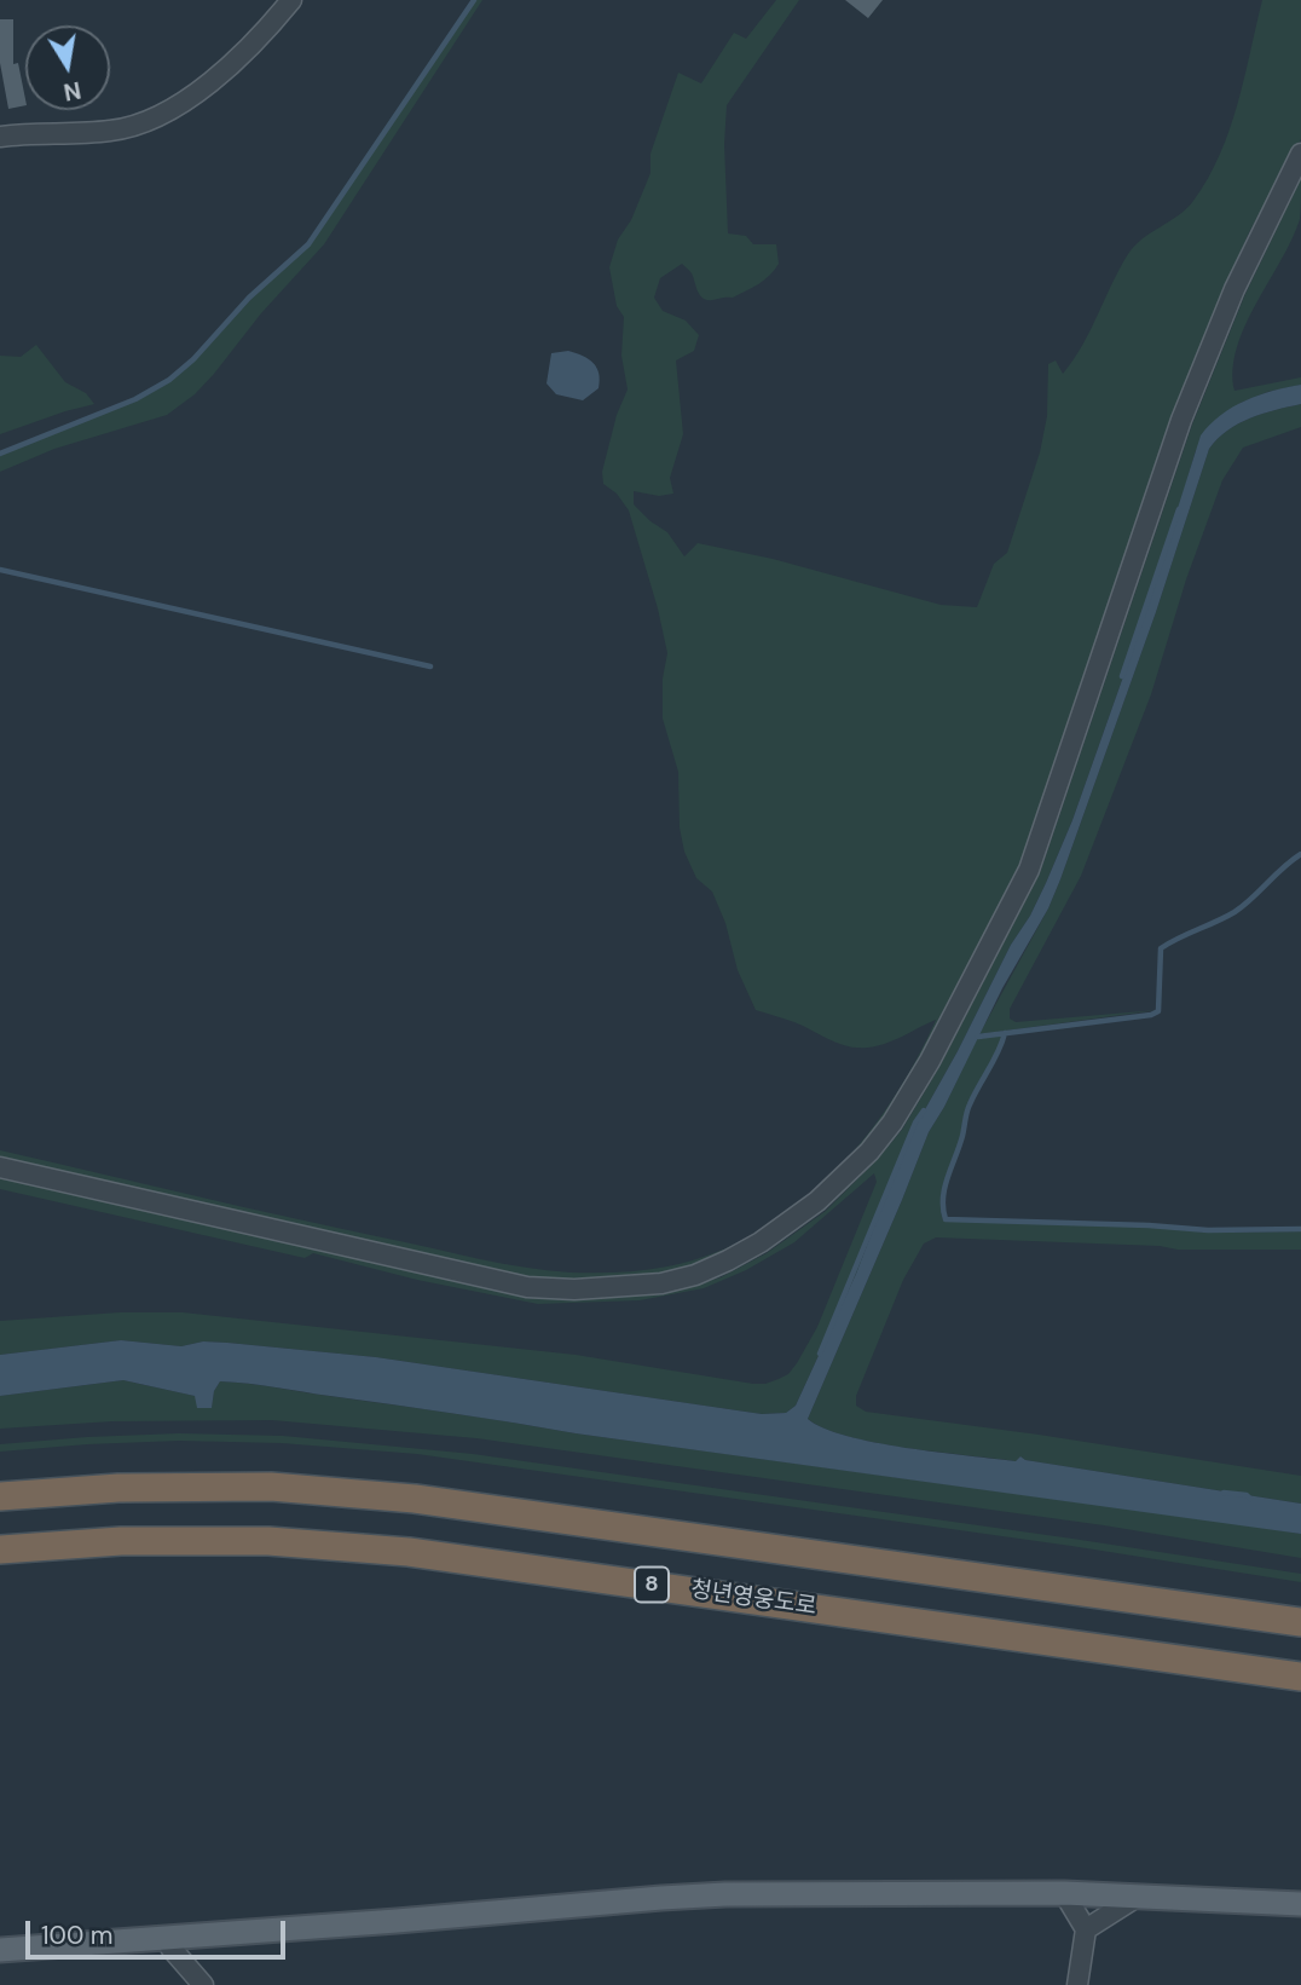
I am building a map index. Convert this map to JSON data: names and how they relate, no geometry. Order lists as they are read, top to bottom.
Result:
{
  "streets": {
    "highway": ["8", "청년영웅도로"]
  },
  "scale_bar": "100 m",
  "north": "bottom"
}
